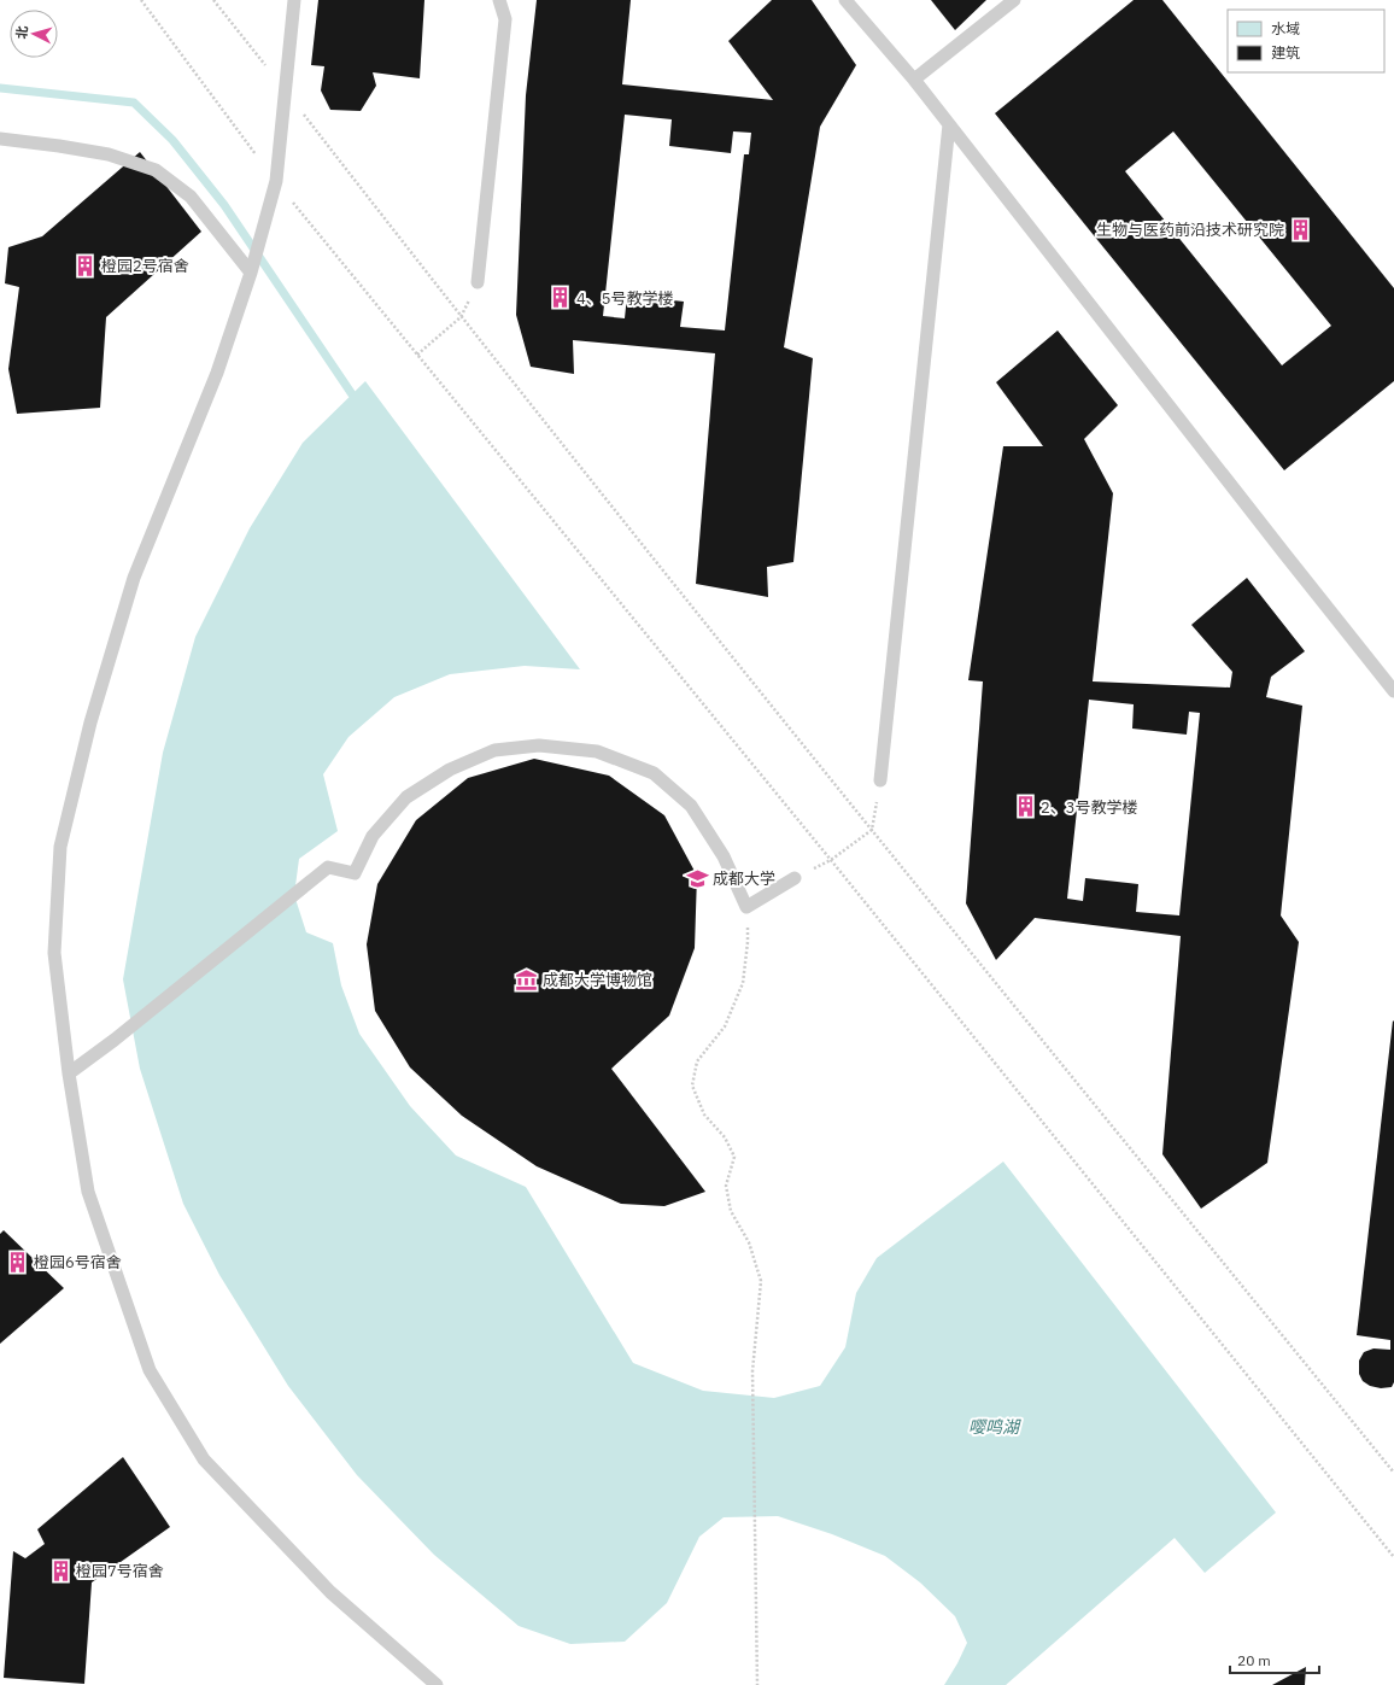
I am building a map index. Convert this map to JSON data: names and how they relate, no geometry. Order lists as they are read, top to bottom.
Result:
{
  "water": ["嘤鸣湖"],
  "places": {
    "building": [
      "生物与医药前沿技术研究院",
      "橙园2号宿舍",
      "4、5号教学楼",
      "2、3号教学楼",
      "橙园6号宿舍",
      "橙园7号宿舍"
    ],
    "school or university": ["成都大学"],
    "museum": ["成都大学博物馆"]
  },
  "legend": ["水域", "建筑"],
  "scale_bar": "20 m",
  "north": "left"
}
